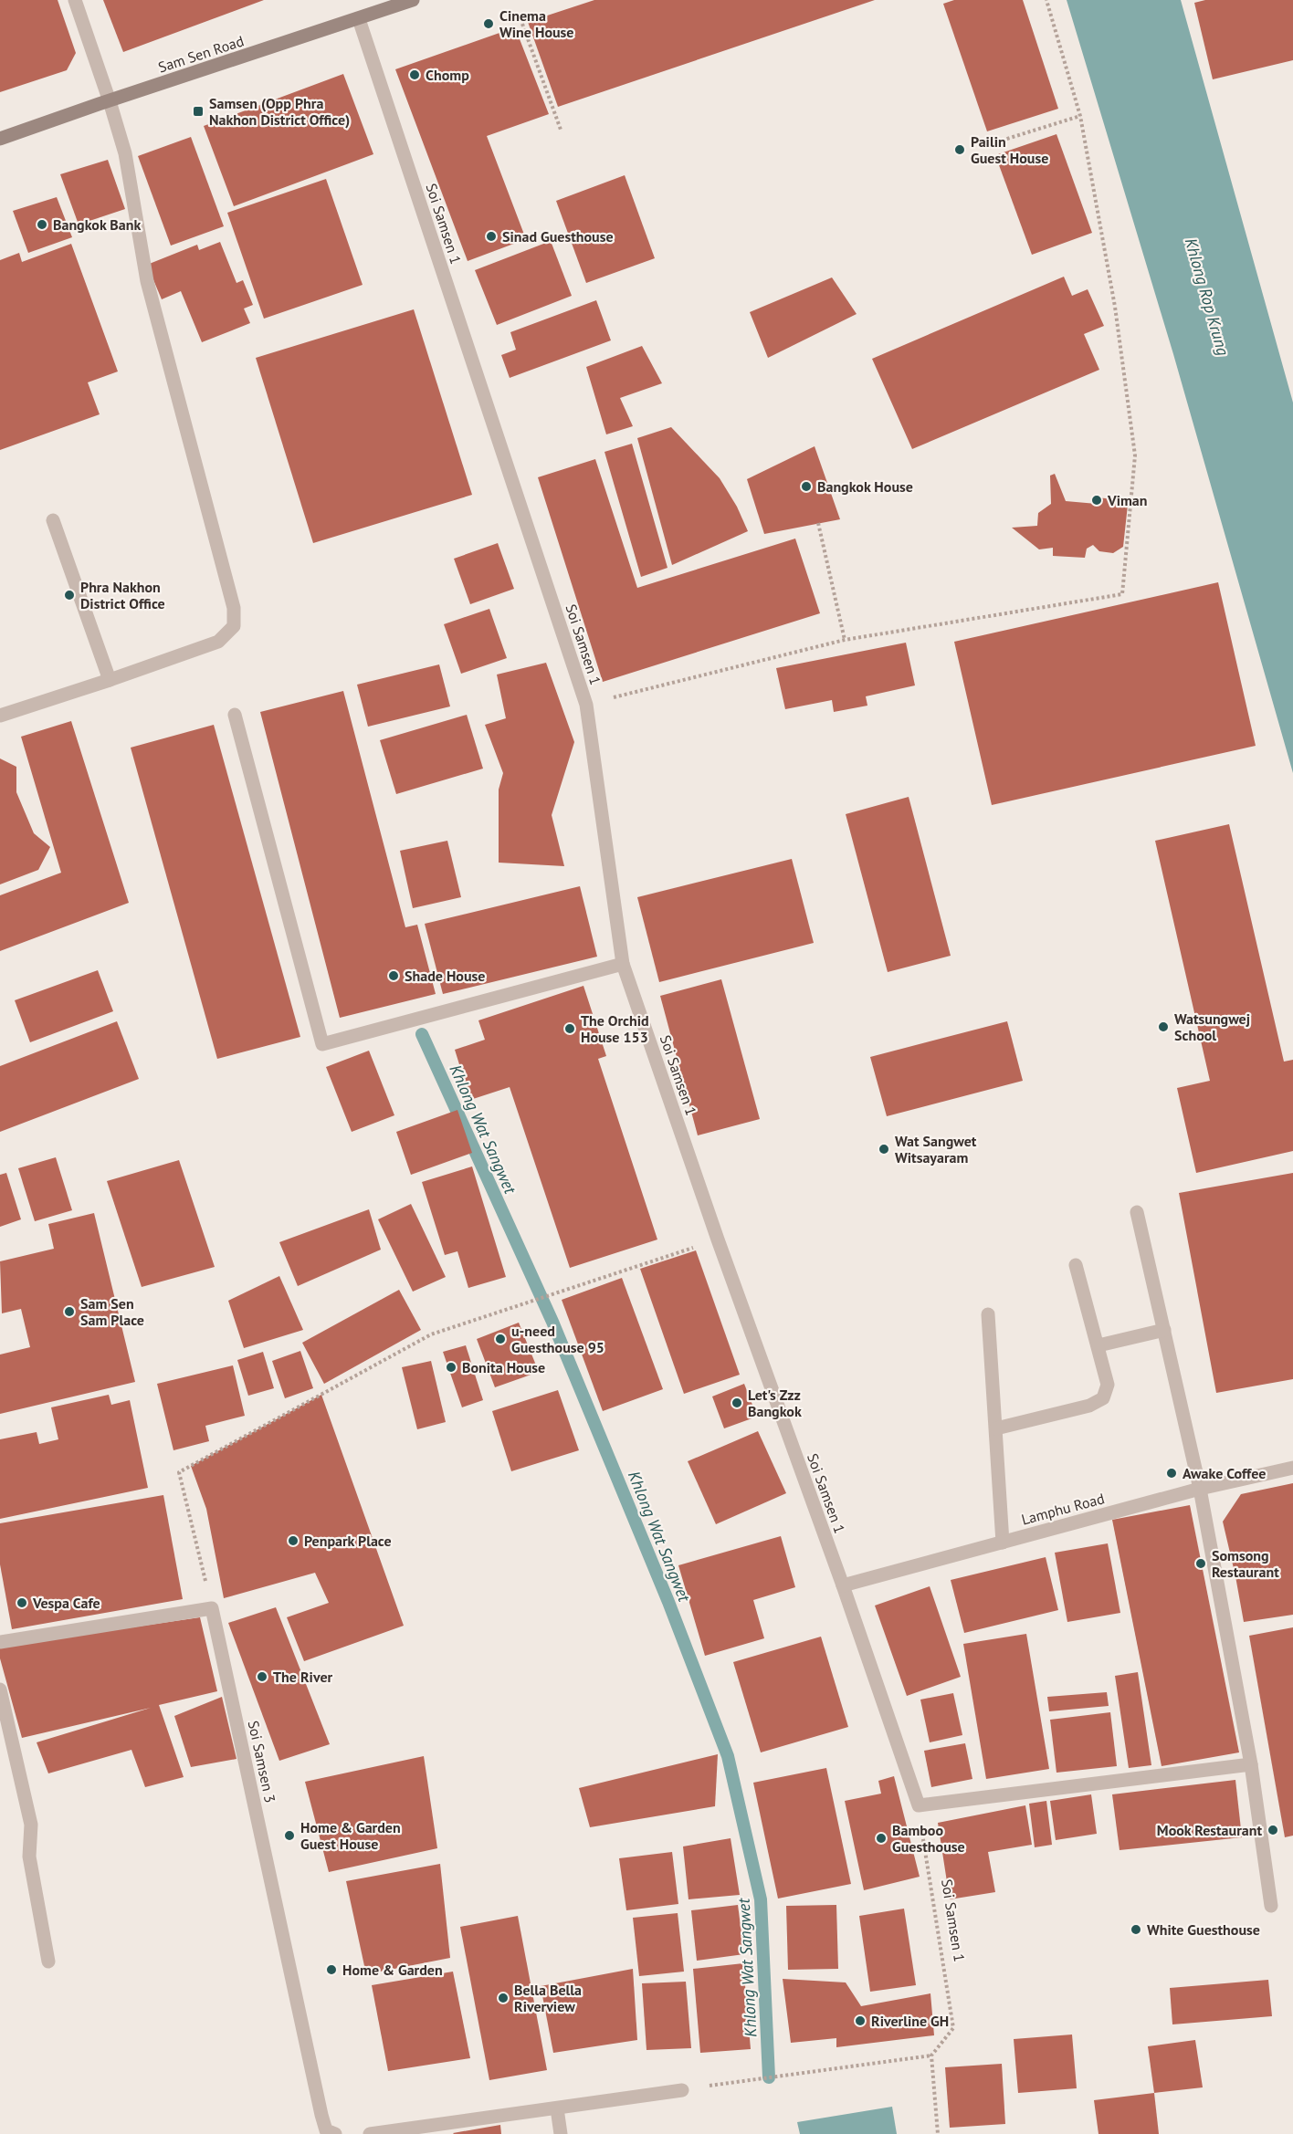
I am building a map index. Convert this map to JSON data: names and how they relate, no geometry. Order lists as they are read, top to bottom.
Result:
{
  "streets": {
    "main road": ["Sam Sen Road"],
    "street": ["Soi Samsen 1", "Lamphu Road", "Soi Samsen 3"]
  },
  "crossings": [
    ["Sam Sen Road", "Soi Samsen 1"],
    ["Soi Samsen 1", "Lamphu Road"]
  ],
  "water": ["Khlong Rop Krung", "Khlong Wat Sangwet"],
  "places": {
    "other": [
      "Cinema Wine House",
      "Chomp",
      "Pailin Guest House",
      "Bangkok Bank",
      "Sinad Guesthouse",
      "Bangkok House",
      "Viman",
      "Phra Nakhon District Office",
      "Shade House",
      "Watsungwej School",
      "The Orchid House 153",
      "Wat Sangwet Witsayaram",
      "Sam Sen Sam Place",
      "u-need Guesthouse 95",
      "Bonita House",
      "Let's Zzz Bangkok",
      "Awake Coffee",
      "Penpark Place",
      "Somsong Restaurant",
      "Vespa Cafe",
      "The River",
      "Mook Restaurant",
      "Home & Garden Guest House",
      "Bamboo Guesthouse",
      "White Guesthouse",
      "Home & Garden",
      "Bella Bella Riverview",
      "Riverline GH"
    ],
    "transit": ["Samsen (Opp Phra Nakhon District Office)"]
  }
}
